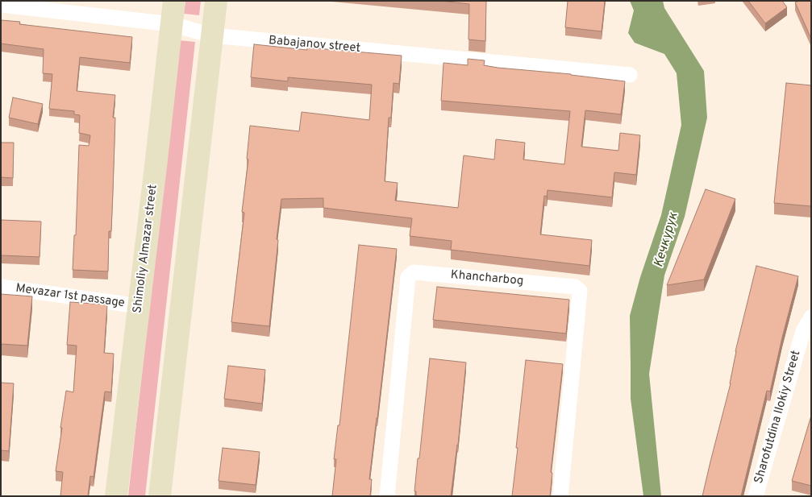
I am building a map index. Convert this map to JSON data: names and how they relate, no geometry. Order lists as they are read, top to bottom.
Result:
{
  "streets": {
    "main road": ["Shimoliy Almazar street"],
    "street": [
      "Babajanov street",
      "Khancharbog",
      "Mevazаr 1st passage",
      "Sharofutdina Ilokiy Street"
    ]
  },
  "crossings": [
    ["Babajanov street", "Shimoliy Almazar street"],
    ["Shimoliy Almazar street", "Mevazаr 1st passage"]
  ],
  "water": ["Кечкурук"]
}
